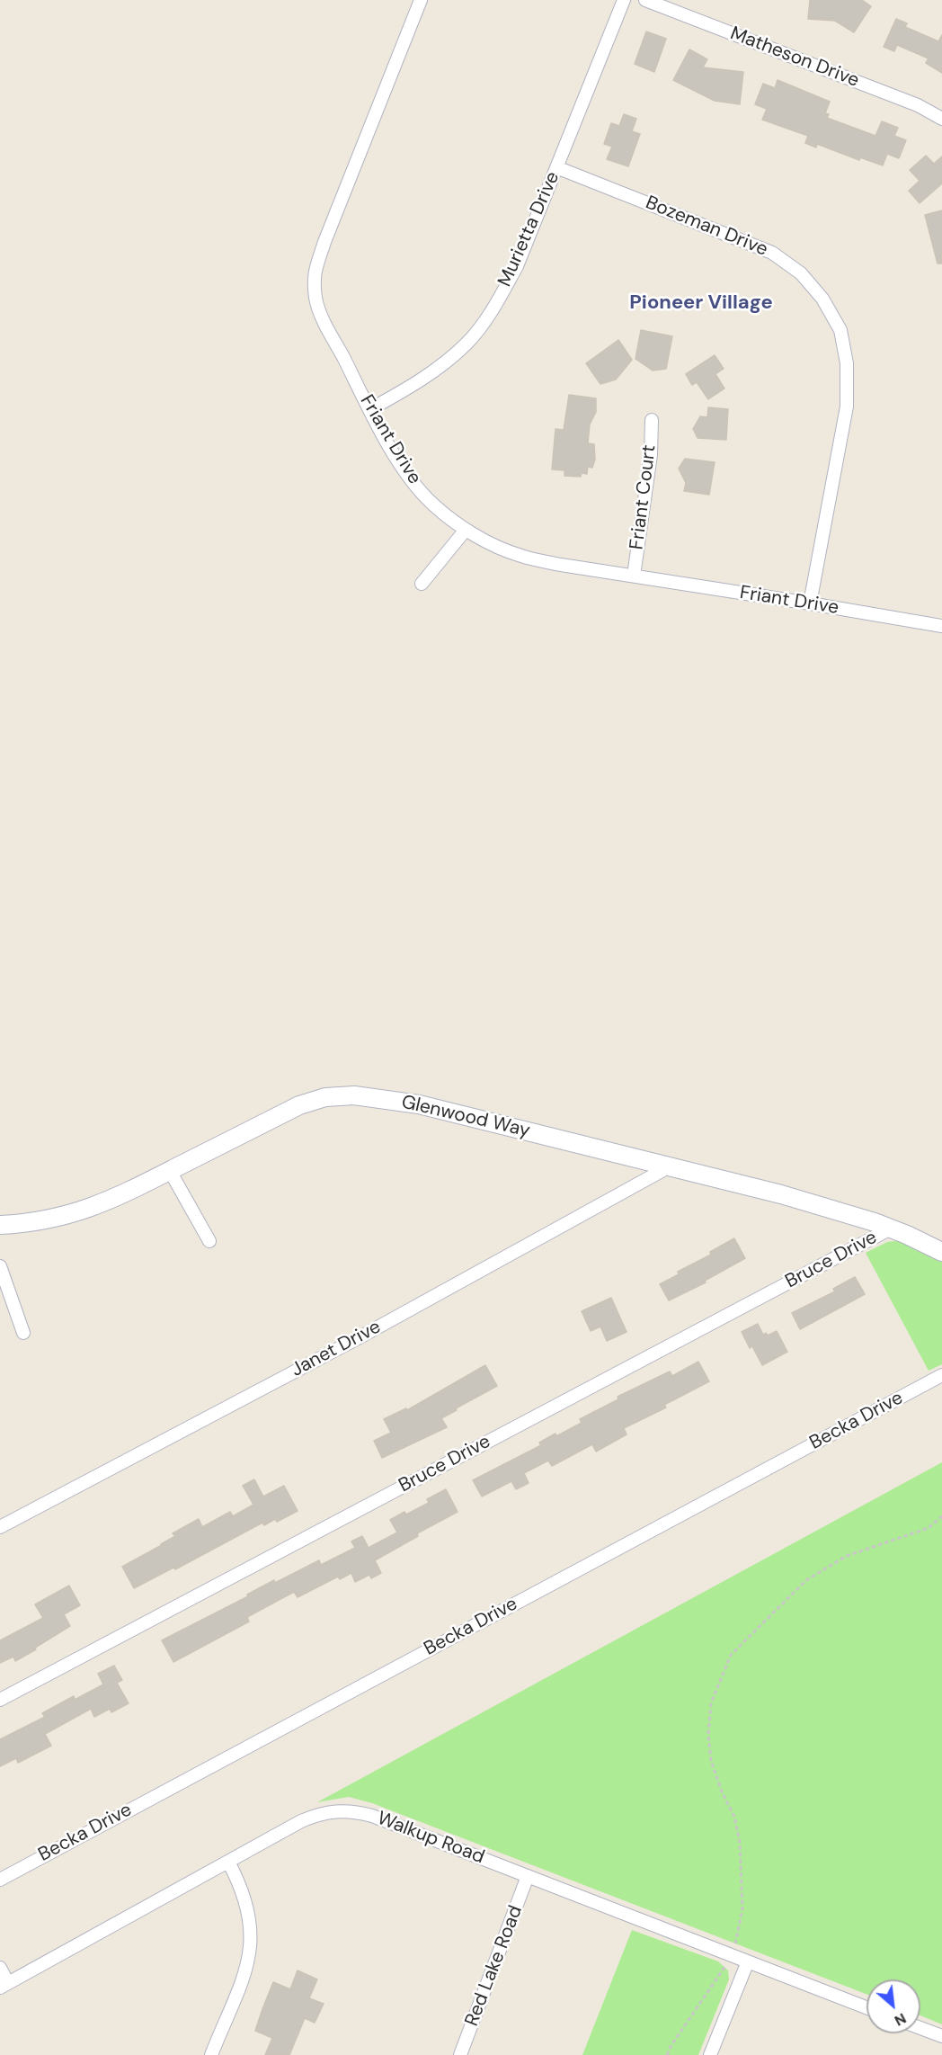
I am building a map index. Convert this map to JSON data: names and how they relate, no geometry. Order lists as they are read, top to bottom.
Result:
{
  "streets": {
    "street": [
      "Matheson Drive",
      "Bozeman Drive",
      "Murietta Drive",
      "Friant Drive",
      "Friant Court",
      "Glenwood Way",
      "Bruce Drive",
      "Janet Drive",
      "Becka Drive",
      "Walkup Road",
      "Red Lake Road"
    ]
  },
  "crossings": [
    ["Bozeman Drive", "Murietta Drive"],
    ["Bozeman Drive", "Friant Drive"],
    ["Murietta Drive", "Friant Drive"],
    ["Friant Drive", "Friant Court"],
    ["Glenwood Way", "Bruce Drive"],
    ["Glenwood Way", "Janet Drive"],
    ["Walkup Road", "Red Lake Road"]
  ],
  "districts": ["Pioneer Village"],
  "north": "bottom right"
}
